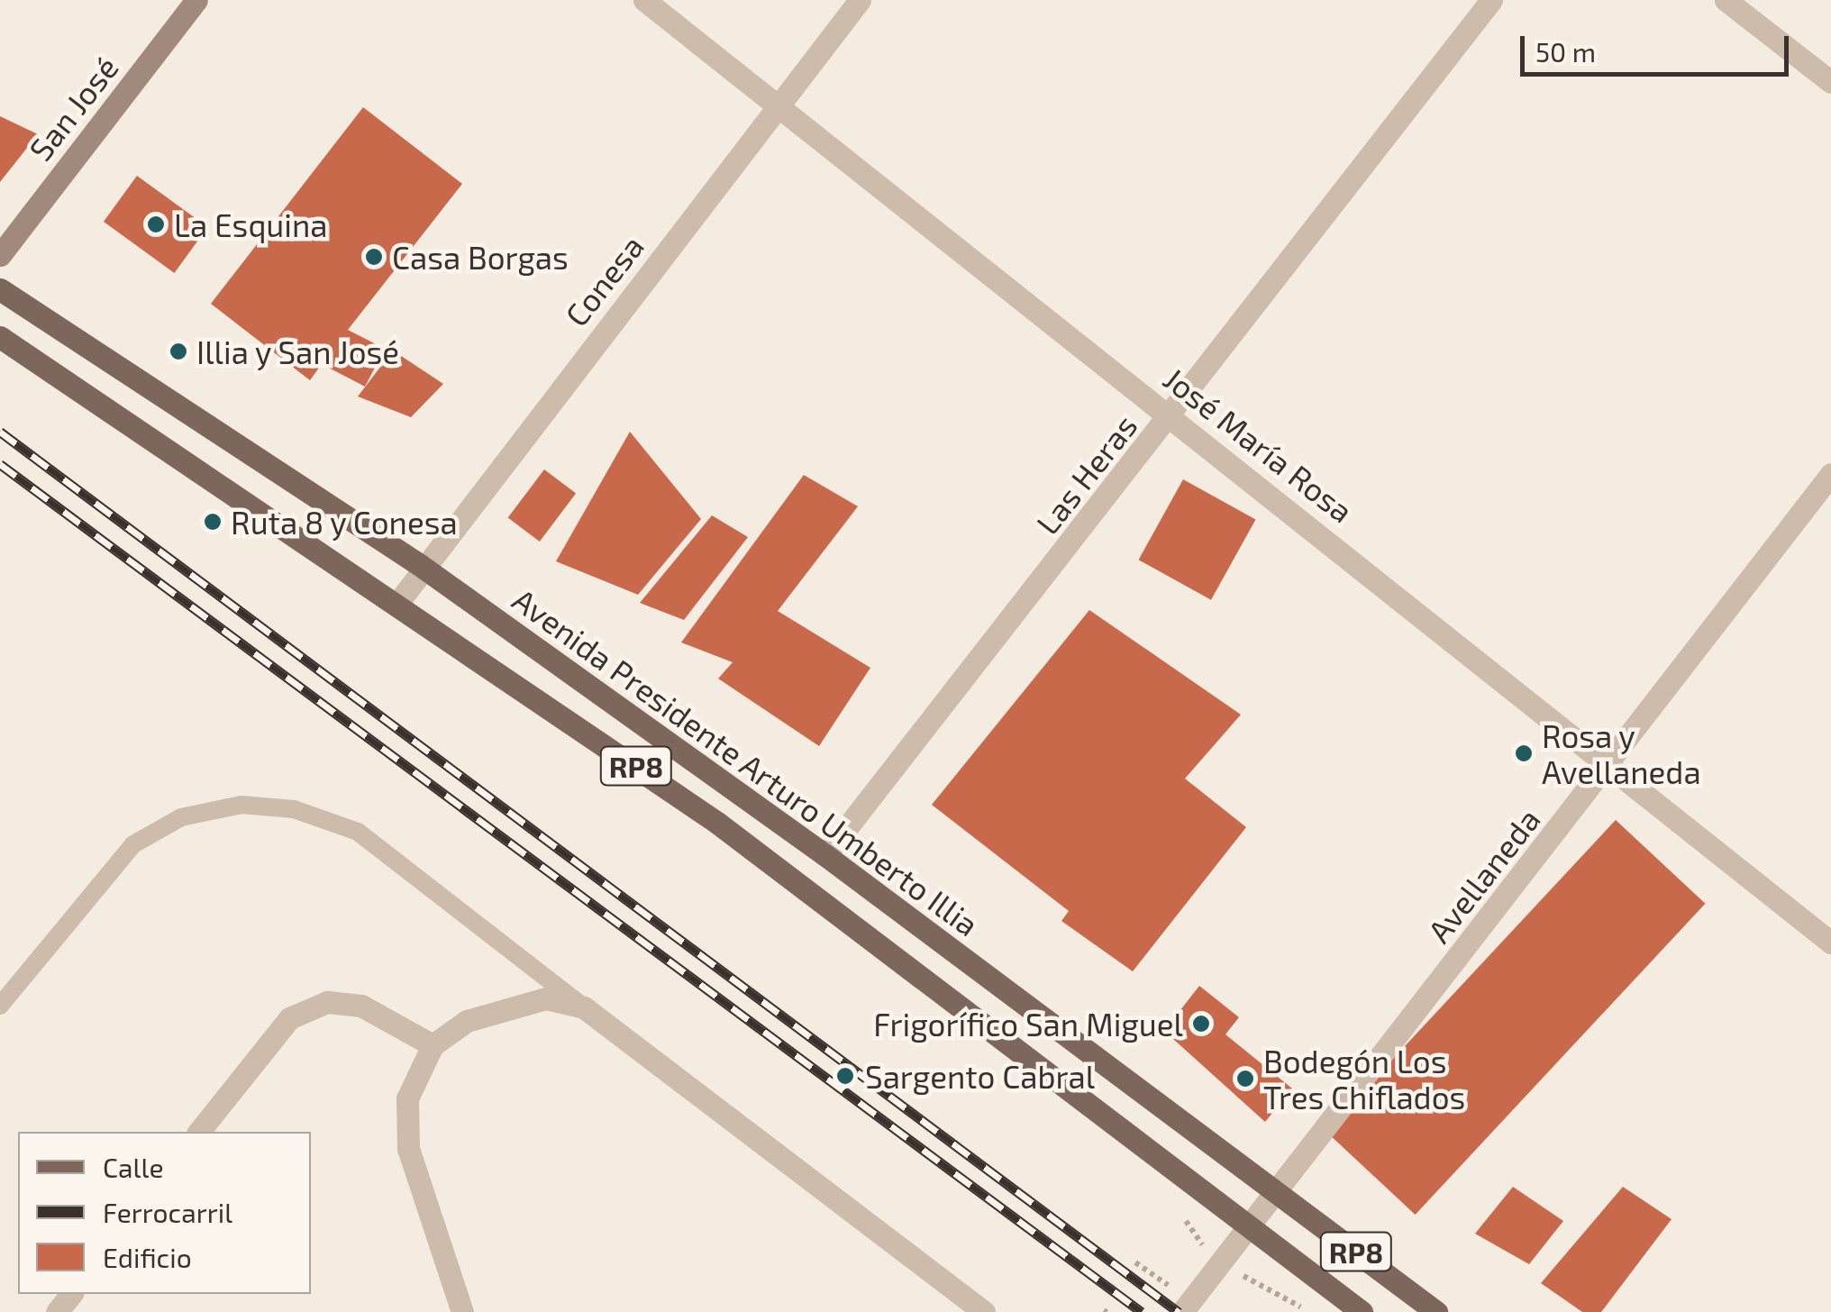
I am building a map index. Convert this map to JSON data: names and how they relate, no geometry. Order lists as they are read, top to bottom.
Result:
{
  "streets": {
    "main road": ["Avenida Presidente Arturo Umberto Illia", "RP8"],
    "street": [
      "San José",
      "Conesa",
      "José María Rosa",
      "Las Heras",
      "Avellaneda"
    ]
  },
  "crossings": [
    ["Conesa", "José María Rosa"],
    ["Conesa", "Avenida Presidente Arturo Umberto Illia"],
    ["José María Rosa", "Las Heras"],
    ["José María Rosa", "Avellaneda"],
    ["Las Heras", "Avenida Presidente Arturo Umberto Illia"],
    ["Avenida Presidente Arturo Umberto Illia", "Avellaneda"]
  ],
  "places": [
    "La Esquina",
    "Casa Borgas",
    "Illia y San José",
    "Ruta 8 y Conesa",
    "Rosa y Avellaneda",
    "Frigorífico San Miguel",
    "Sargento Cabral",
    "Bodegón Los Tres Chiflados"
  ],
  "legend": ["Calle", "Ferrocarril", "Edificio"],
  "scale_bar": "50 m"
}
